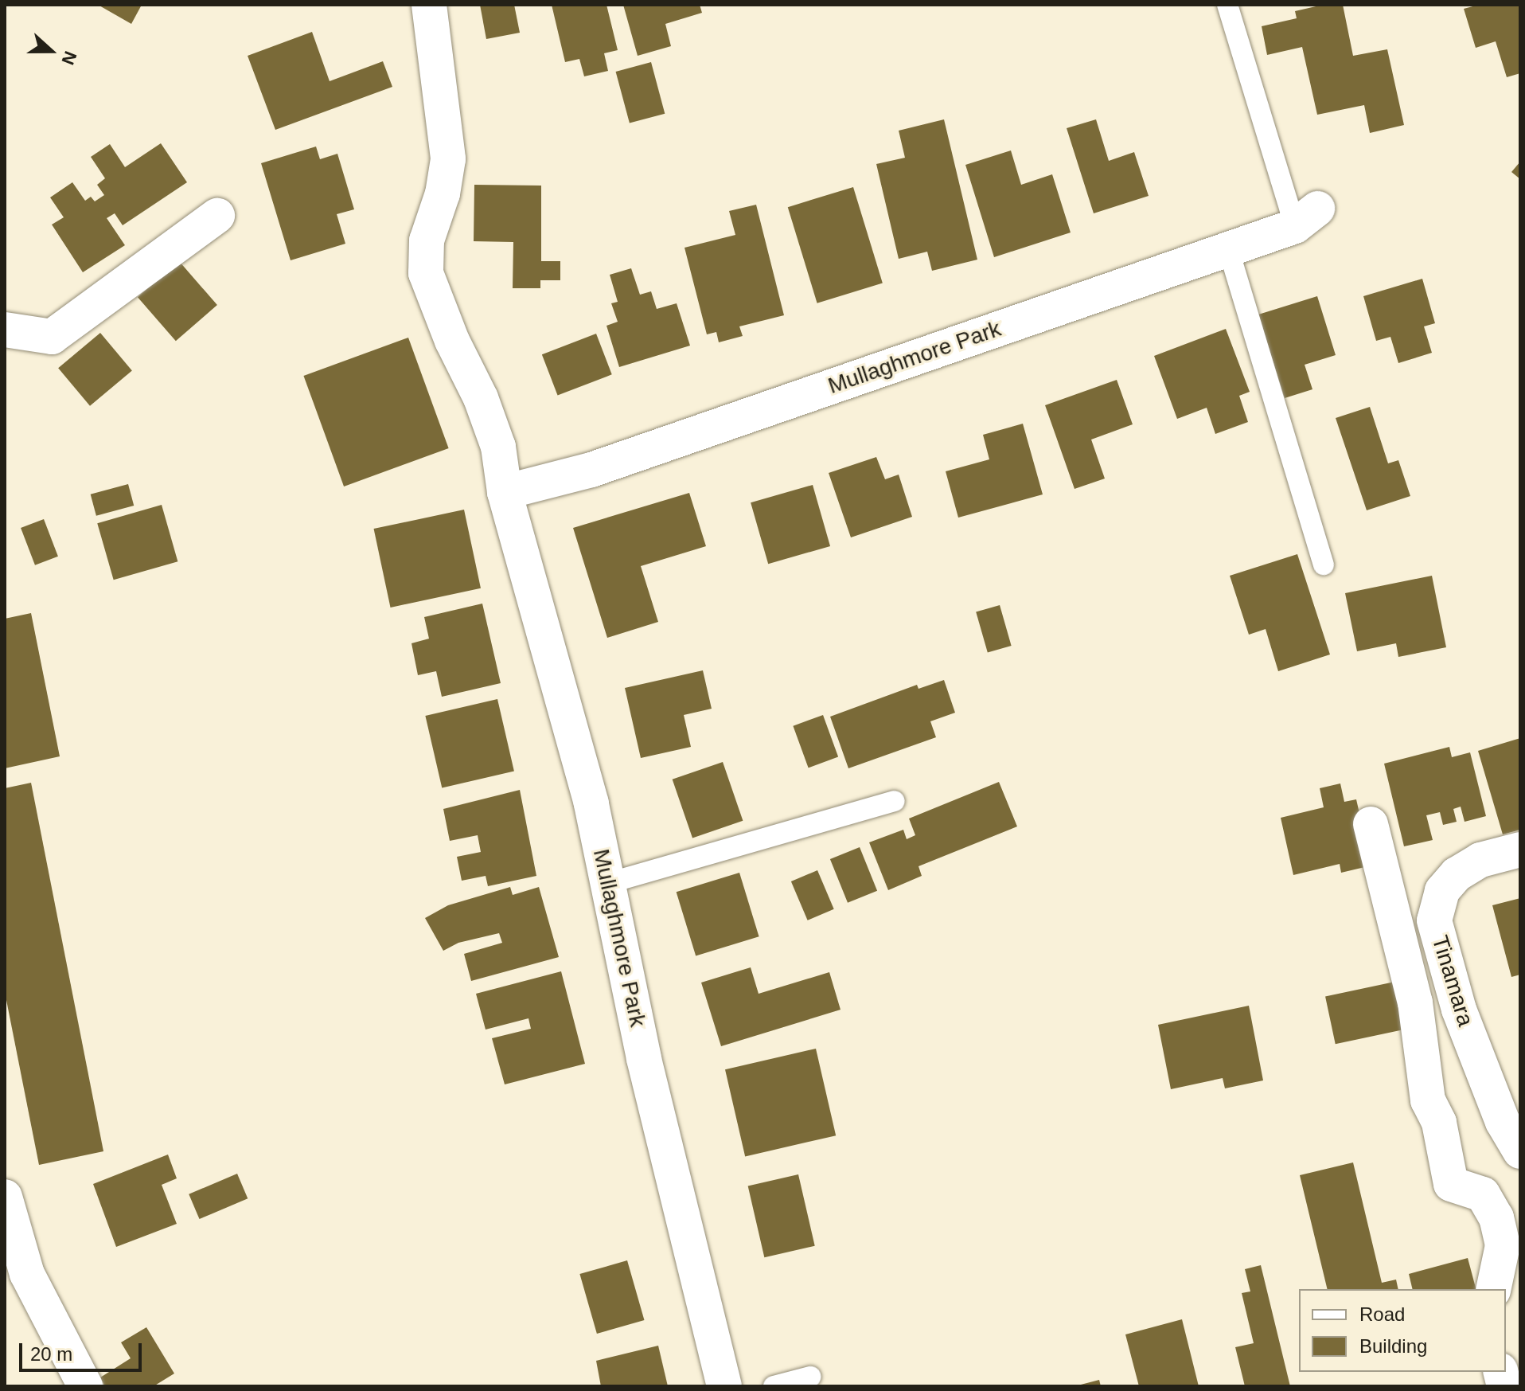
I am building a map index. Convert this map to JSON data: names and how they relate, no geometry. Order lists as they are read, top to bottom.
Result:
{
  "streets": {
    "street": ["Mullaghmore Park", "Tinamara"]
  },
  "legend": ["Road", "Building"],
  "scale_bar": "20 m",
  "north": "right"
}
